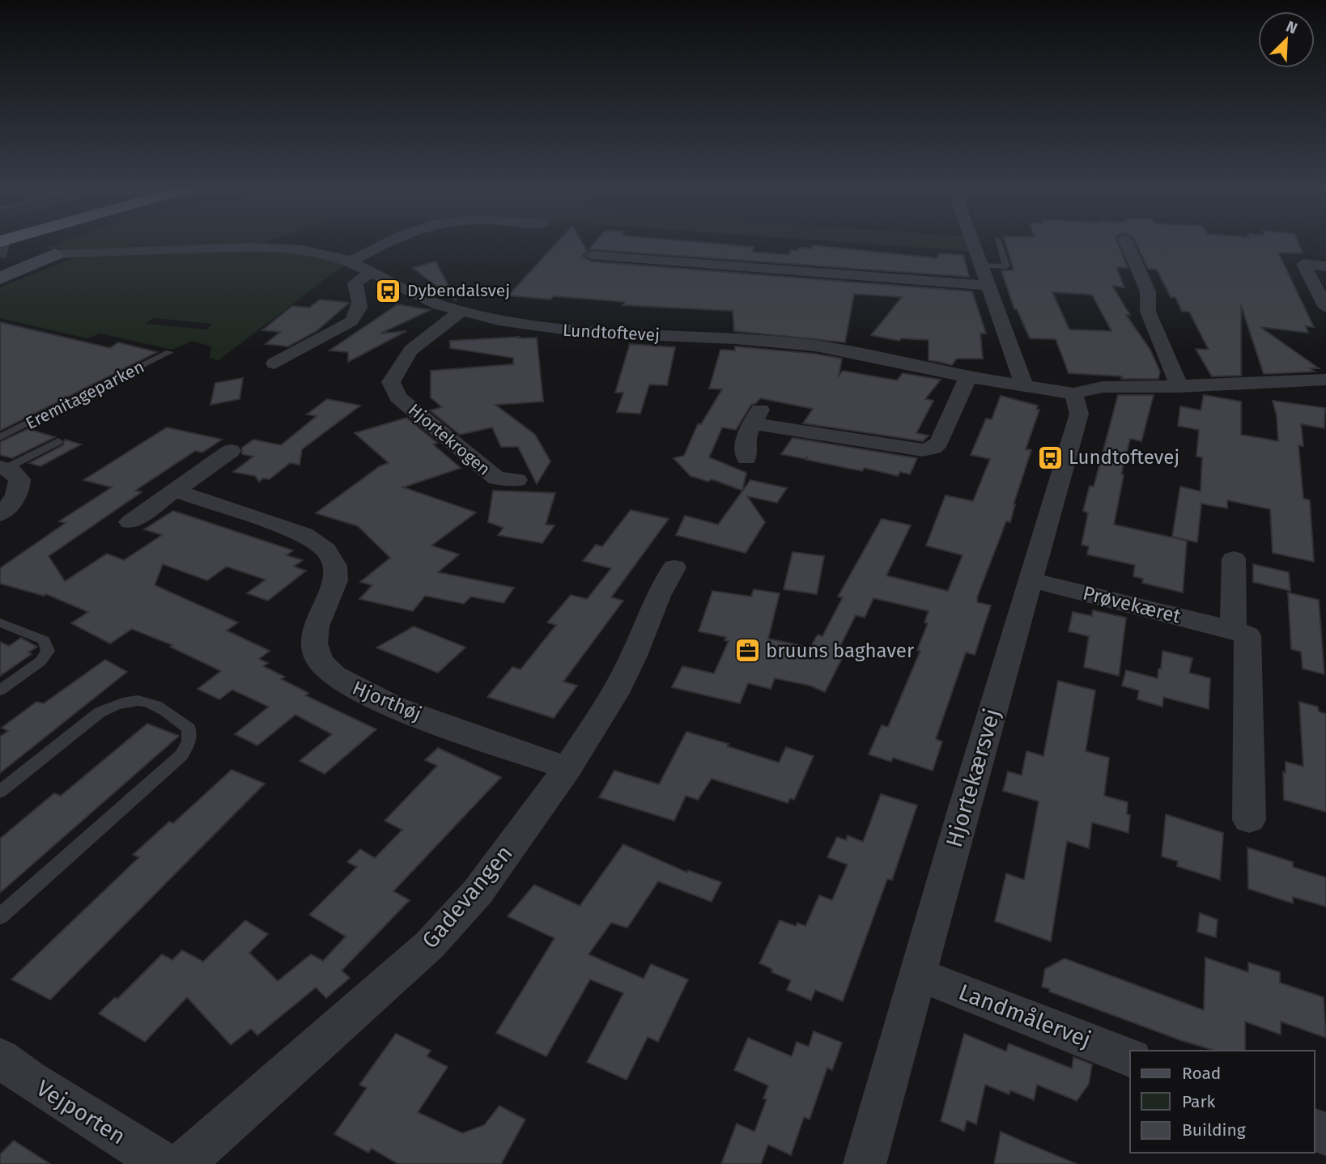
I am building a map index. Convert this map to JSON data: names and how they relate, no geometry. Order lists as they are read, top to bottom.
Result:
{
  "streets": {
    "street": [
      "Lundtoftevej",
      "Hjortekrogen",
      "Prøvekæret",
      "Hjorthøj",
      "Hjortekærsvej",
      "Gadevangen",
      "Landmålervej",
      "Vejporten"
    ],
    "lane": ["Eremitageparken"]
  },
  "crossings": [
    ["Lundtoftevej", "Hjortekrogen"],
    ["Lundtoftevej", "Hjortekærsvej"],
    ["Prøvekæret", "Hjortekærsvej"],
    ["Hjorthøj", "Gadevangen"],
    ["Hjortekærsvej", "Landmålervej"]
  ],
  "places": {
    "bus stop": ["Dybendalsvej", "Lundtoftevej"],
    "office": ["bruuns baghaver"]
  },
  "legend": ["Road", "Park", "Building"],
  "north": "top right"
}
